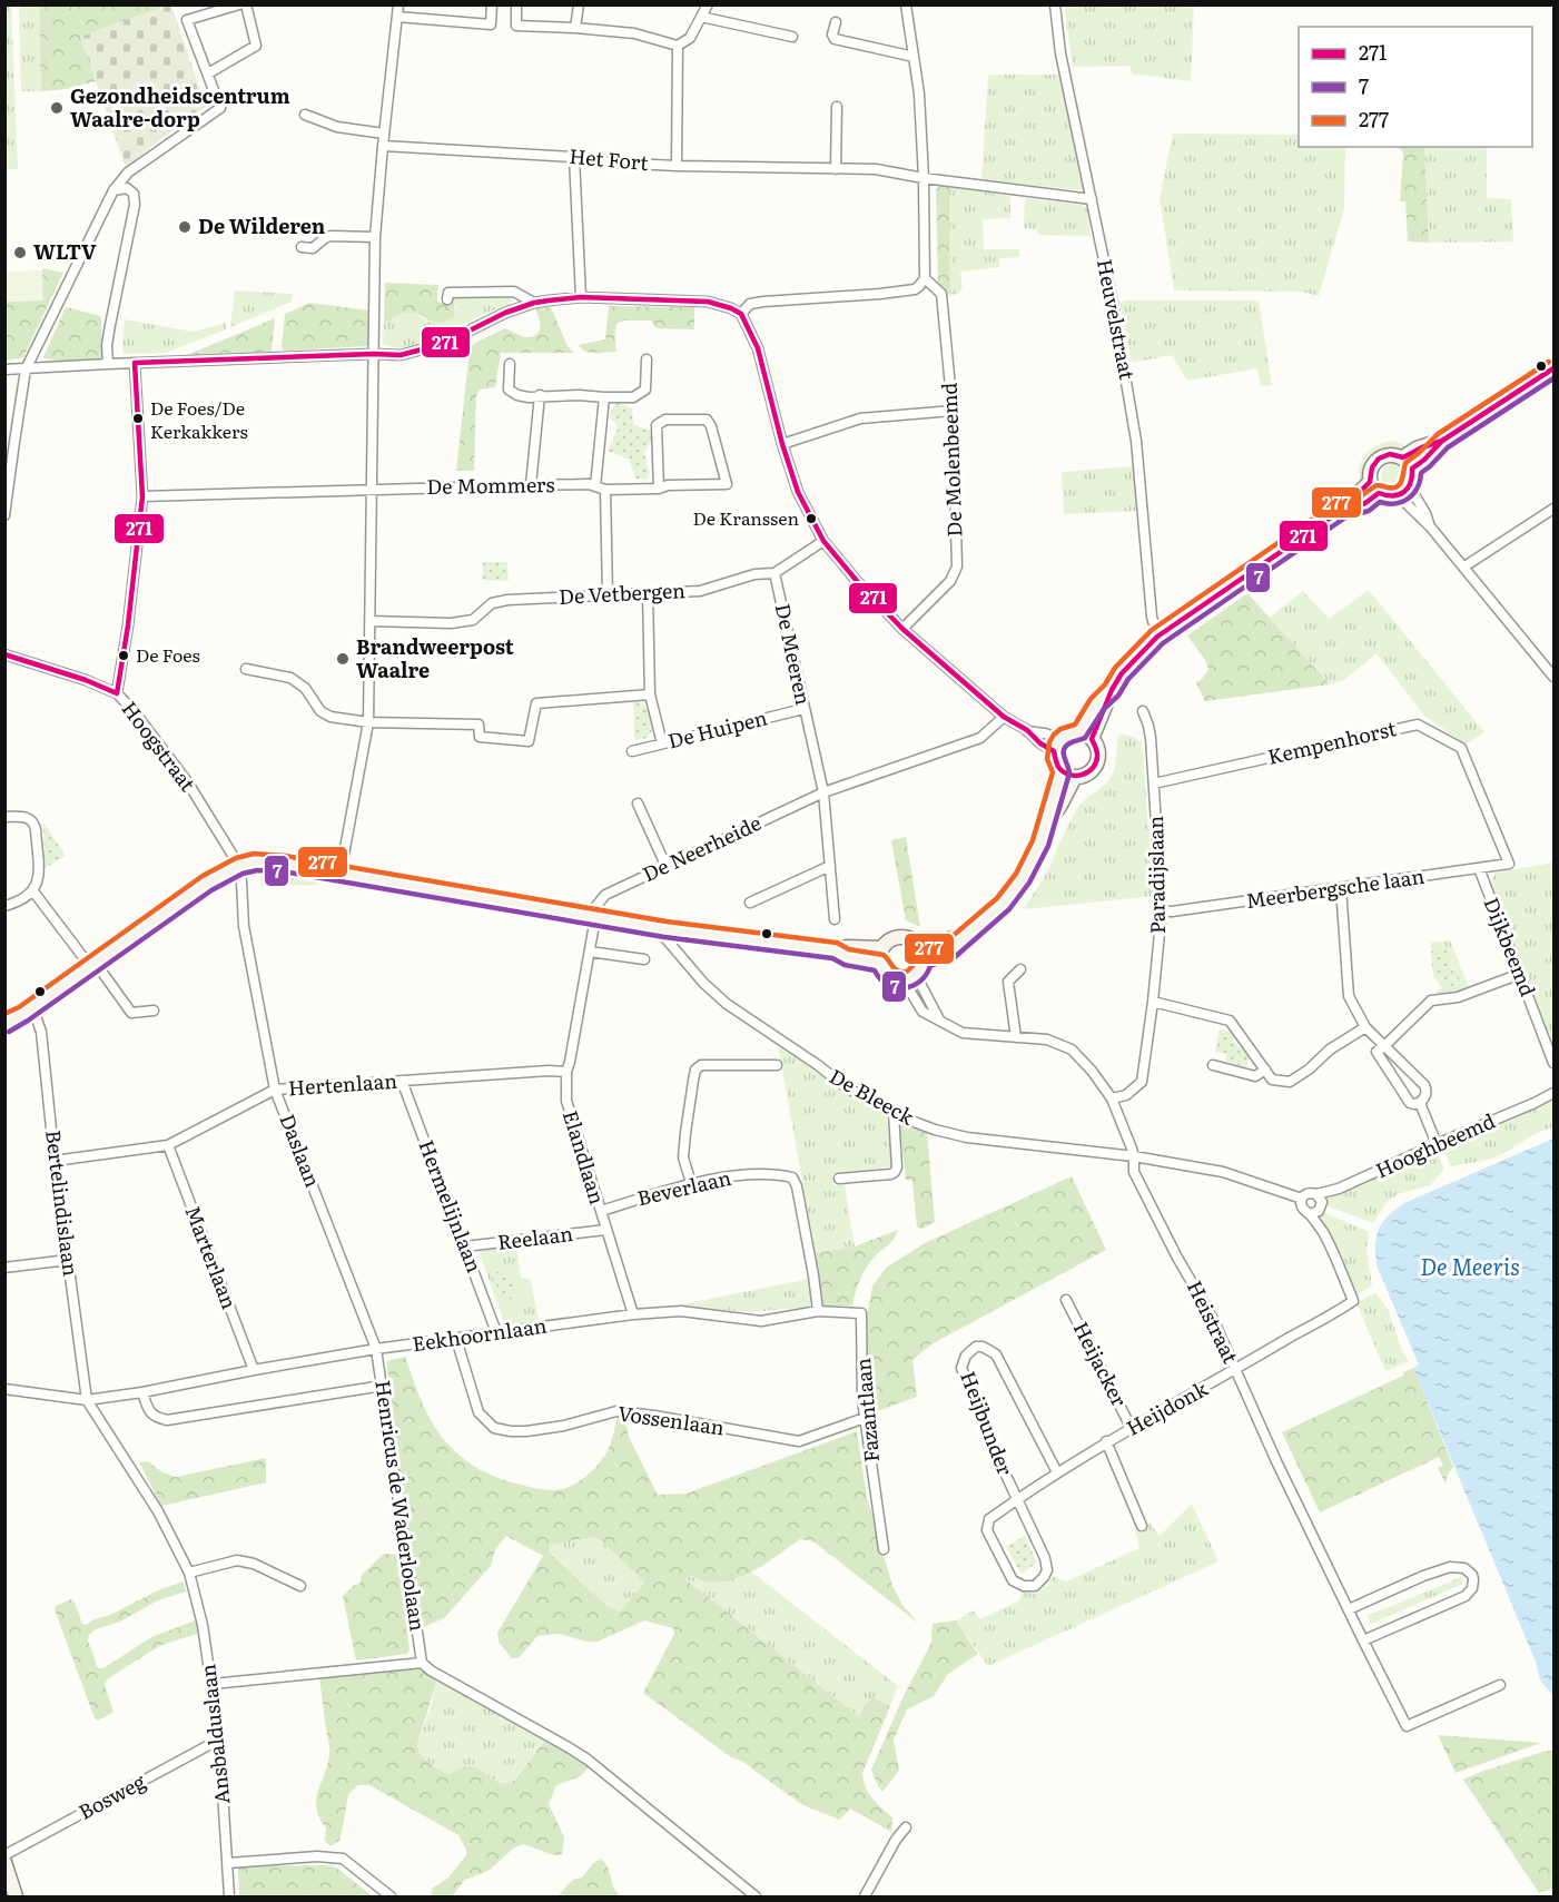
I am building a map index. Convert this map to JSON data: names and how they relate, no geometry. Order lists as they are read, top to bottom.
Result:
{
  "streets": {
    "street": [
      "Het Fort",
      "Heuvelstraat",
      "De Molenbeemd",
      "De Mommers",
      "De Vetbergen",
      "De Meeren",
      "De Huipen",
      "Kempenhorst",
      "Hoogstraat",
      "De Neerheide",
      "Paradijslaan",
      "Meerbergsche laan",
      "Dijkbeemd",
      "Hertenlaan",
      "De Bleeck",
      "Hooghbeemd",
      "Daslaan",
      "Elandlaan",
      "Beverlaan",
      "Bertelindislaan",
      "Hermelijnlaan",
      "Reelaan",
      "Marterlaan",
      "Heistraat",
      "Eekhoornlaan",
      "Heijacker",
      "Heijdonk",
      "Fazantlaan",
      "Vossenlaan",
      "Heijbunder",
      "Henricus de Waderloolaan",
      "Ansbalduslaan",
      "Bosweg"
    ]
  },
  "crossings": [
    ["Het Fort", "Heuvelstraat"],
    ["De Vetbergen", "De Meeren"],
    ["De Meeren", "De Huipen"],
    ["De Meeren", "De Neerheide"],
    ["Kempenhorst", "Paradijslaan"],
    ["Kempenhorst", "Meerbergsche laan"],
    ["Hoogstraat", "Daslaan"],
    ["De Neerheide", "Elandlaan"],
    ["Paradijslaan", "Meerbergsche laan"],
    ["Paradijslaan", "Heistraat"],
    ["Meerbergsche laan", "Dijkbeemd"],
    ["Hertenlaan", "Daslaan"],
    ["Hertenlaan", "Elandlaan"],
    ["Hertenlaan", "Bertelindislaan"],
    ["Hertenlaan", "Hermelijnlaan"],
    ["Hertenlaan", "Marterlaan"],
    ["De Bleeck", "Heistraat"],
    ["Hooghbeemd", "Heijdonk"],
    ["Daslaan", "Eekhoornlaan"],
    ["Daslaan", "Henricus de Waderloolaan"],
    ["Elandlaan", "Beverlaan"],
    ["Elandlaan", "Reelaan"],
    ["Elandlaan", "Eekhoornlaan"],
    ["Beverlaan", "Eekhoornlaan"],
    ["Beverlaan", "Fazantlaan"],
    ["Bertelindislaan", "Eekhoornlaan"],
    ["Bertelindislaan", "Ansbalduslaan"],
    ["Hermelijnlaan", "Reelaan"],
    ["Hermelijnlaan", "Eekhoornlaan"],
    ["Marterlaan", "Eekhoornlaan"],
    ["Heistraat", "Heijdonk"],
    ["Eekhoornlaan", "Fazantlaan"],
    ["Eekhoornlaan", "Vossenlaan"],
    ["Eekhoornlaan", "Henricus de Waderloolaan"],
    ["Eekhoornlaan", "Ansbalduslaan"],
    ["Heijacker", "Heijdonk"],
    ["Heijdonk", "Heijbunder"],
    ["Fazantlaan", "Vossenlaan"],
    ["Ansbalduslaan", "Bosweg"]
  ],
  "water": ["De Meeris"],
  "places": [
    "Gezondheidscentrum Waalre-dorp",
    "De Wilderen",
    "WLTV",
    "De Foes/De Kerkakkers",
    "De Kranssen",
    "De Foes",
    "Brandweerpost Waalre"
  ],
  "lines": ["transit line 271", "transit line 277", "transit line 7"],
  "legend": ["271", "7", "277"]
}
